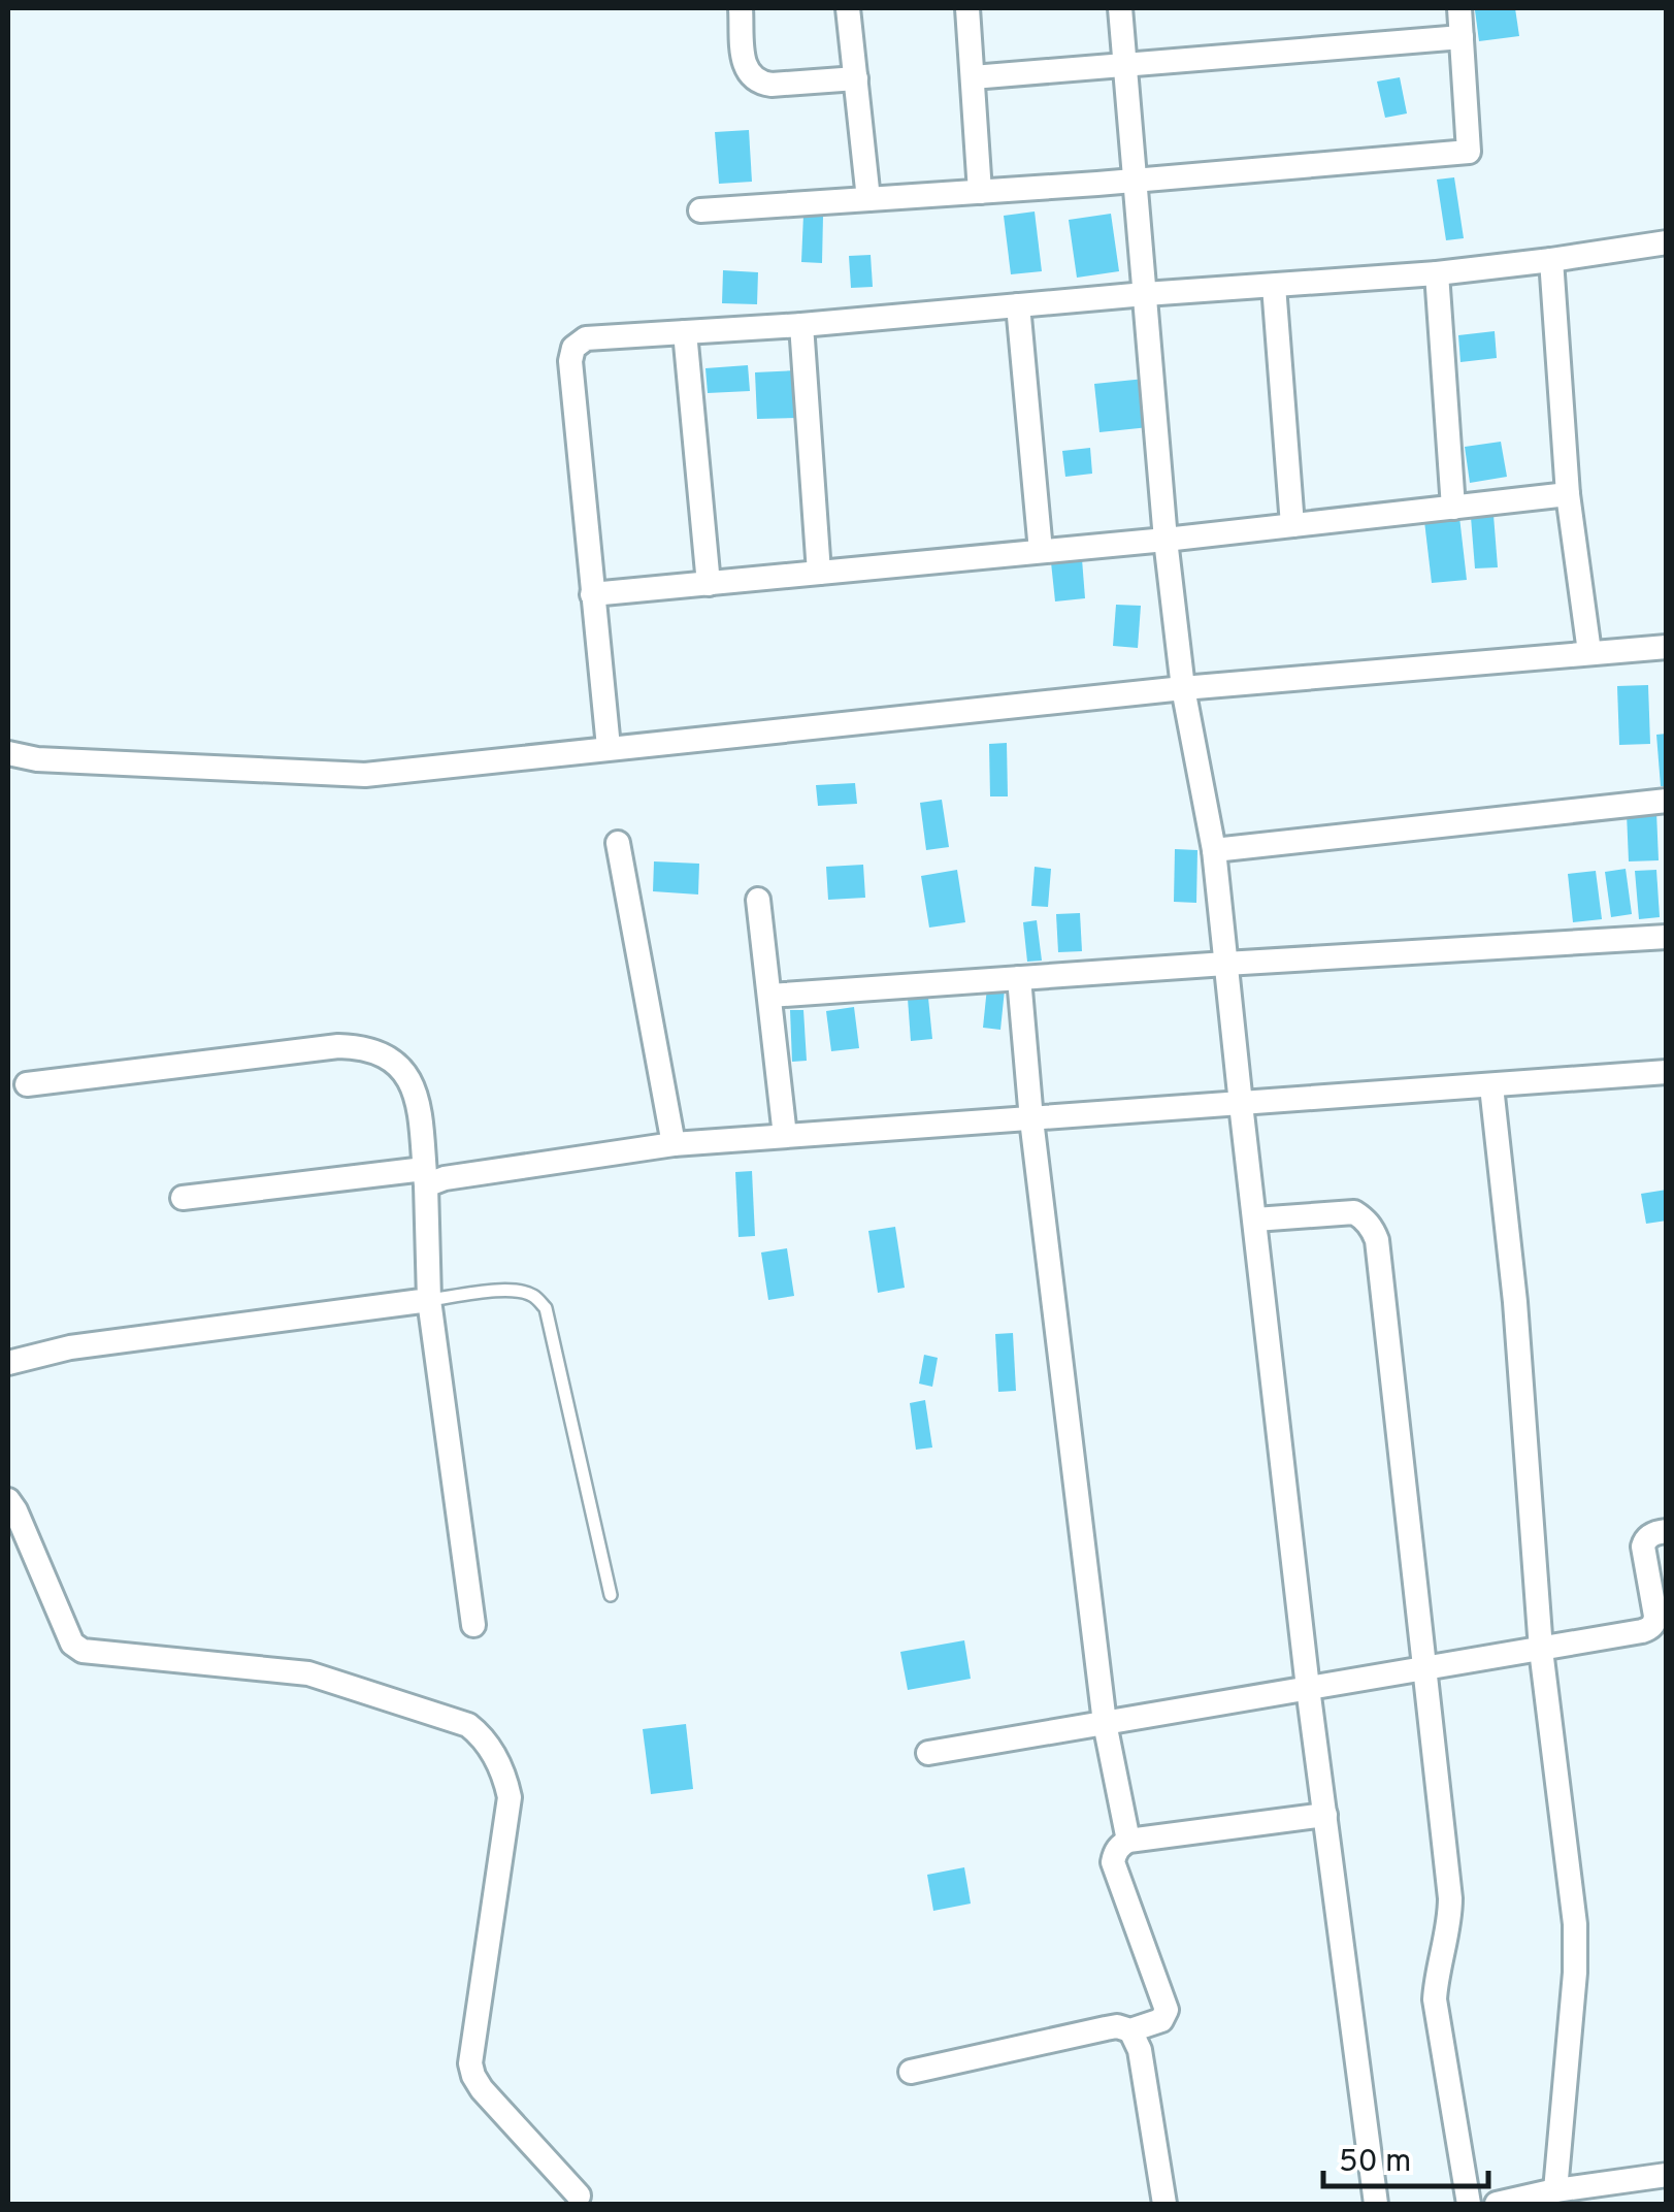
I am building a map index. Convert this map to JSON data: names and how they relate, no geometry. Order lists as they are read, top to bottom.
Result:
{
  "scale_bar": "50 m"
}
